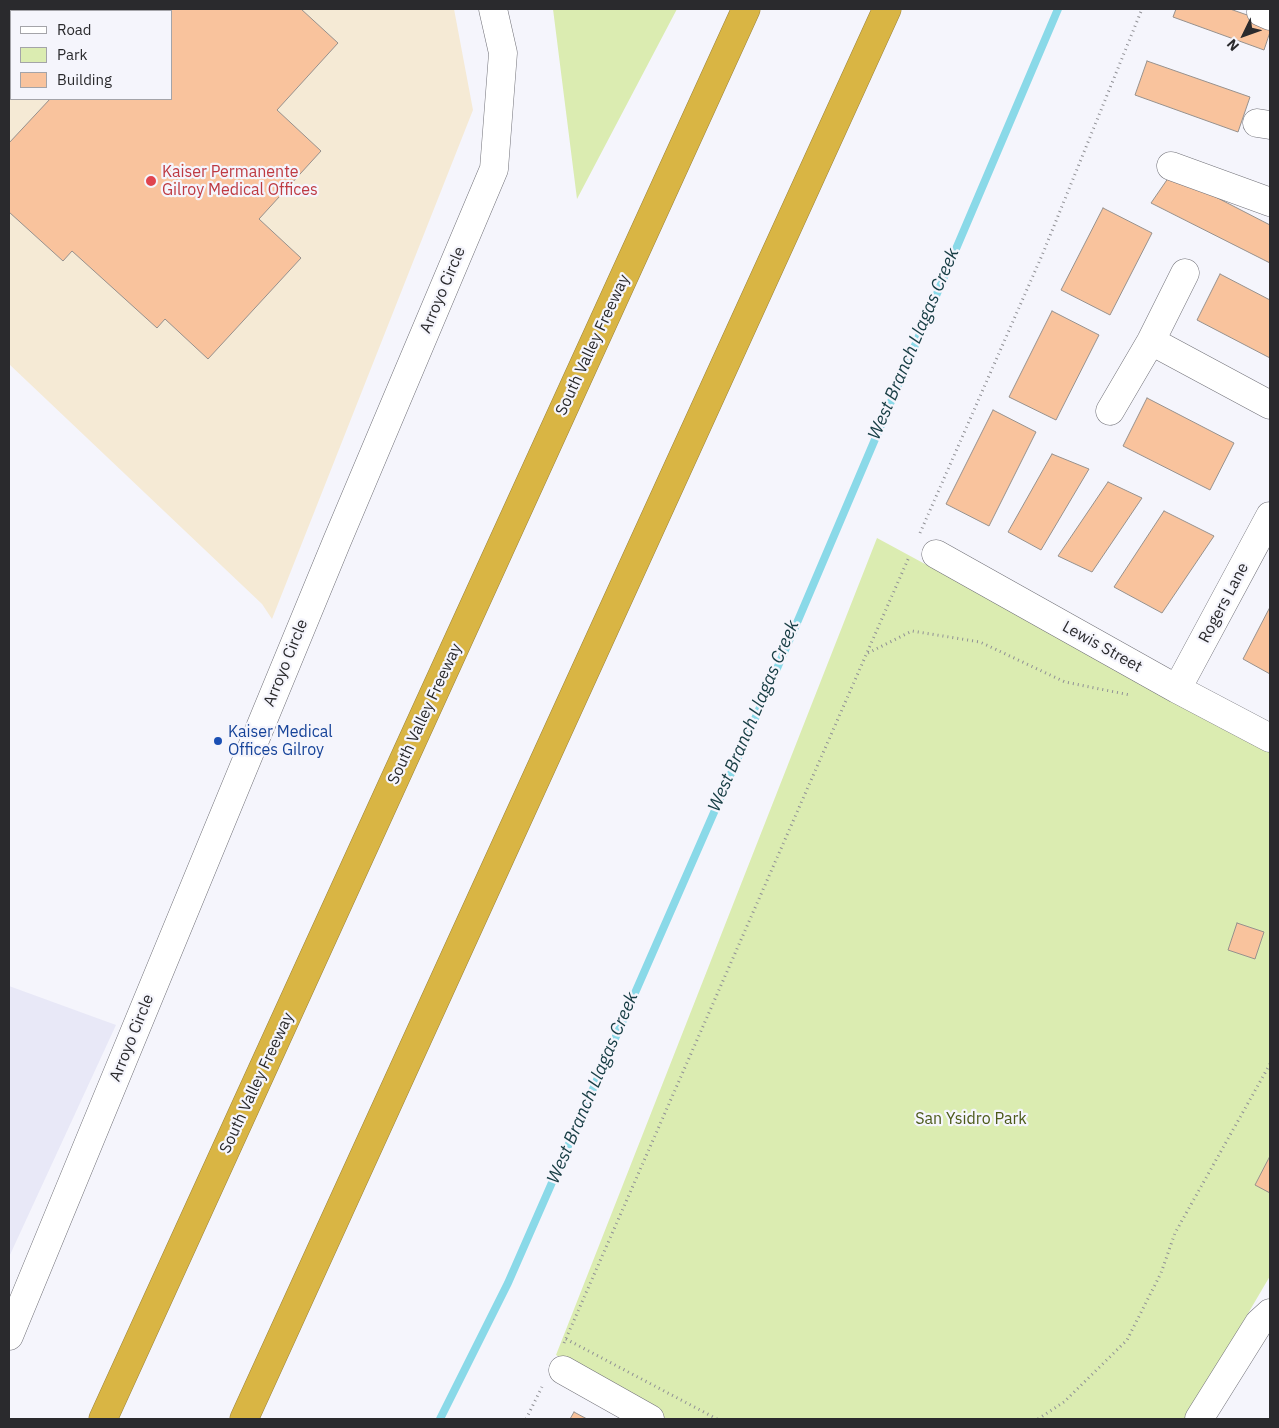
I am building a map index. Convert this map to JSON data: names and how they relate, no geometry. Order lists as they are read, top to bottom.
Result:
{
  "streets": {
    "highway": ["South Valley Freeway"],
    "street": ["Arroyo Circle", "Rogers Lane", "Lewis Street"]
  },
  "crossings": [
    ["Rogers Lane", "Lewis Street"]
  ],
  "water": ["West Branch Llagas Creek"],
  "parks": ["San Ysidro Park"],
  "places": ["Kaiser Permanente Gilroy Medical Offices", "Kaiser Medical Offices Gilroy"],
  "legend": ["Road", "Park", "Building"],
  "north": "bottom left"
}
